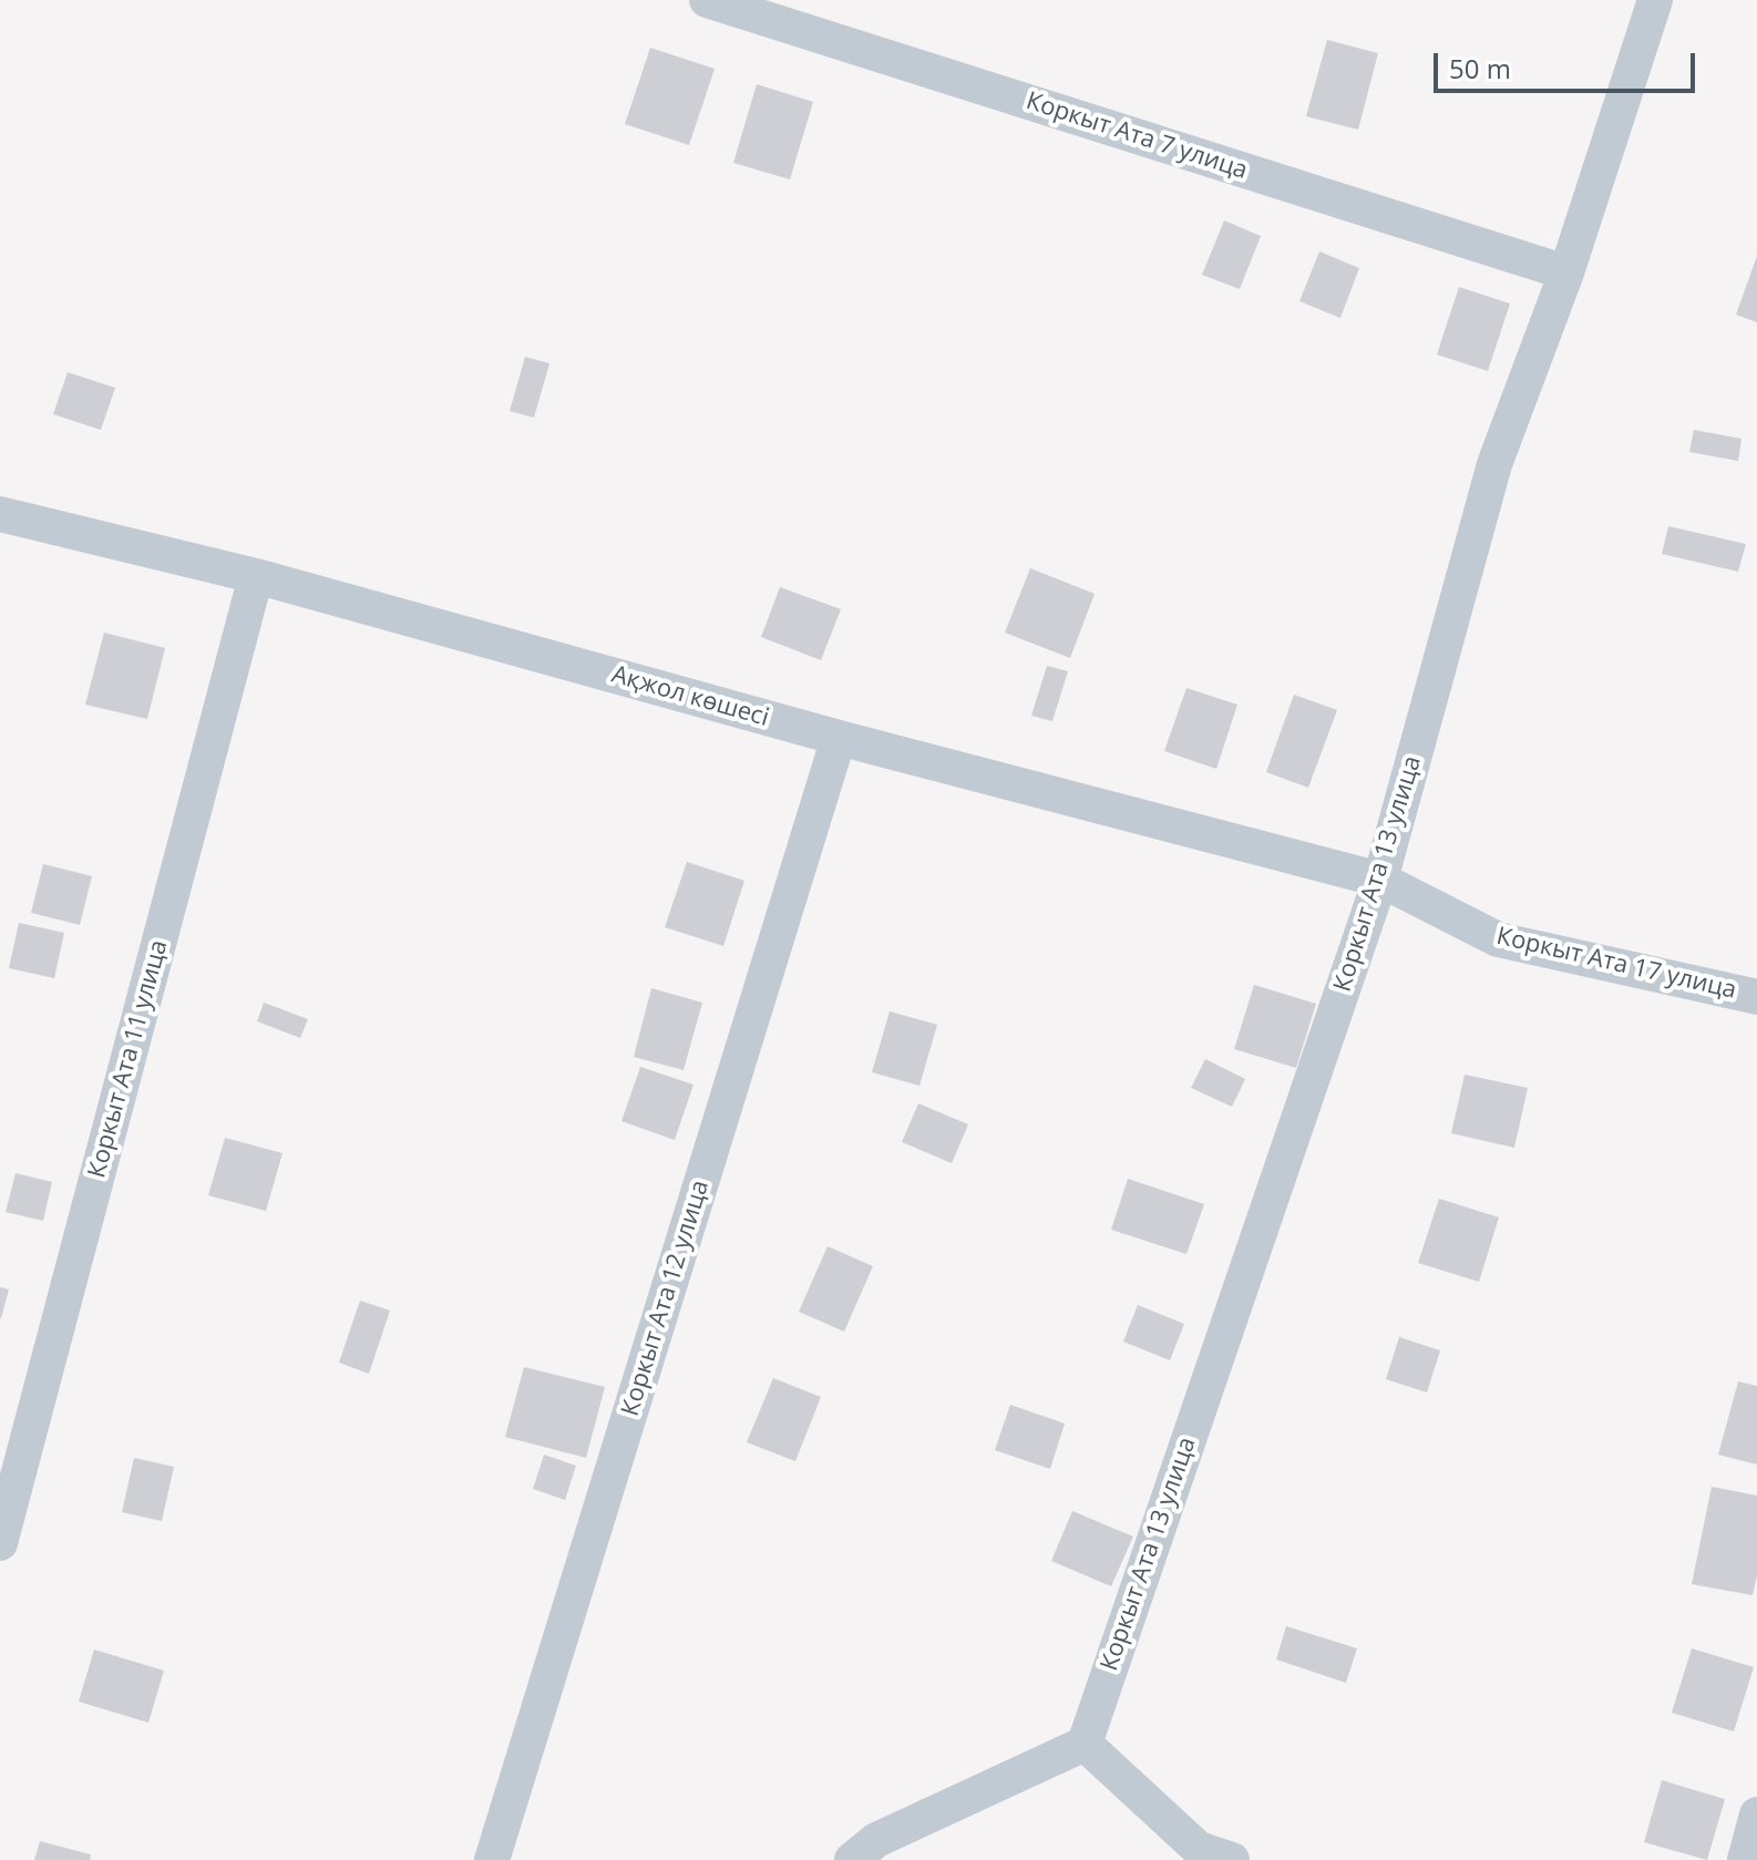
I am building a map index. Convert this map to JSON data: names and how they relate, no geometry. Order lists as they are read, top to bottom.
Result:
{
  "streets": {
    "street": [
      "Коркыт Ата 7 улица",
      "Ақжол көшесі",
      "Коркыт Ата 13 улица",
      "Коркыт Ата 17 улица",
      "Коркыт Ата 11 улица",
      "Коркыт Ата 12 улица"
    ]
  },
  "crossings": [
    ["Коркыт Ата 7 улица", "Коркыт Ата 13 улица"],
    ["Ақжол көшесі", "Коркыт Ата 13 улица"],
    ["Ақжол көшесі", "Коркыт Ата 17 улица"],
    ["Ақжол көшесі", "Коркыт Ата 11 улица"],
    ["Ақжол көшесі", "Коркыт Ата 12 улица"],
    ["Коркыт Ата 13 улица", "Коркыт Ата 17 улица"]
  ],
  "scale_bar": "50 m"
}
